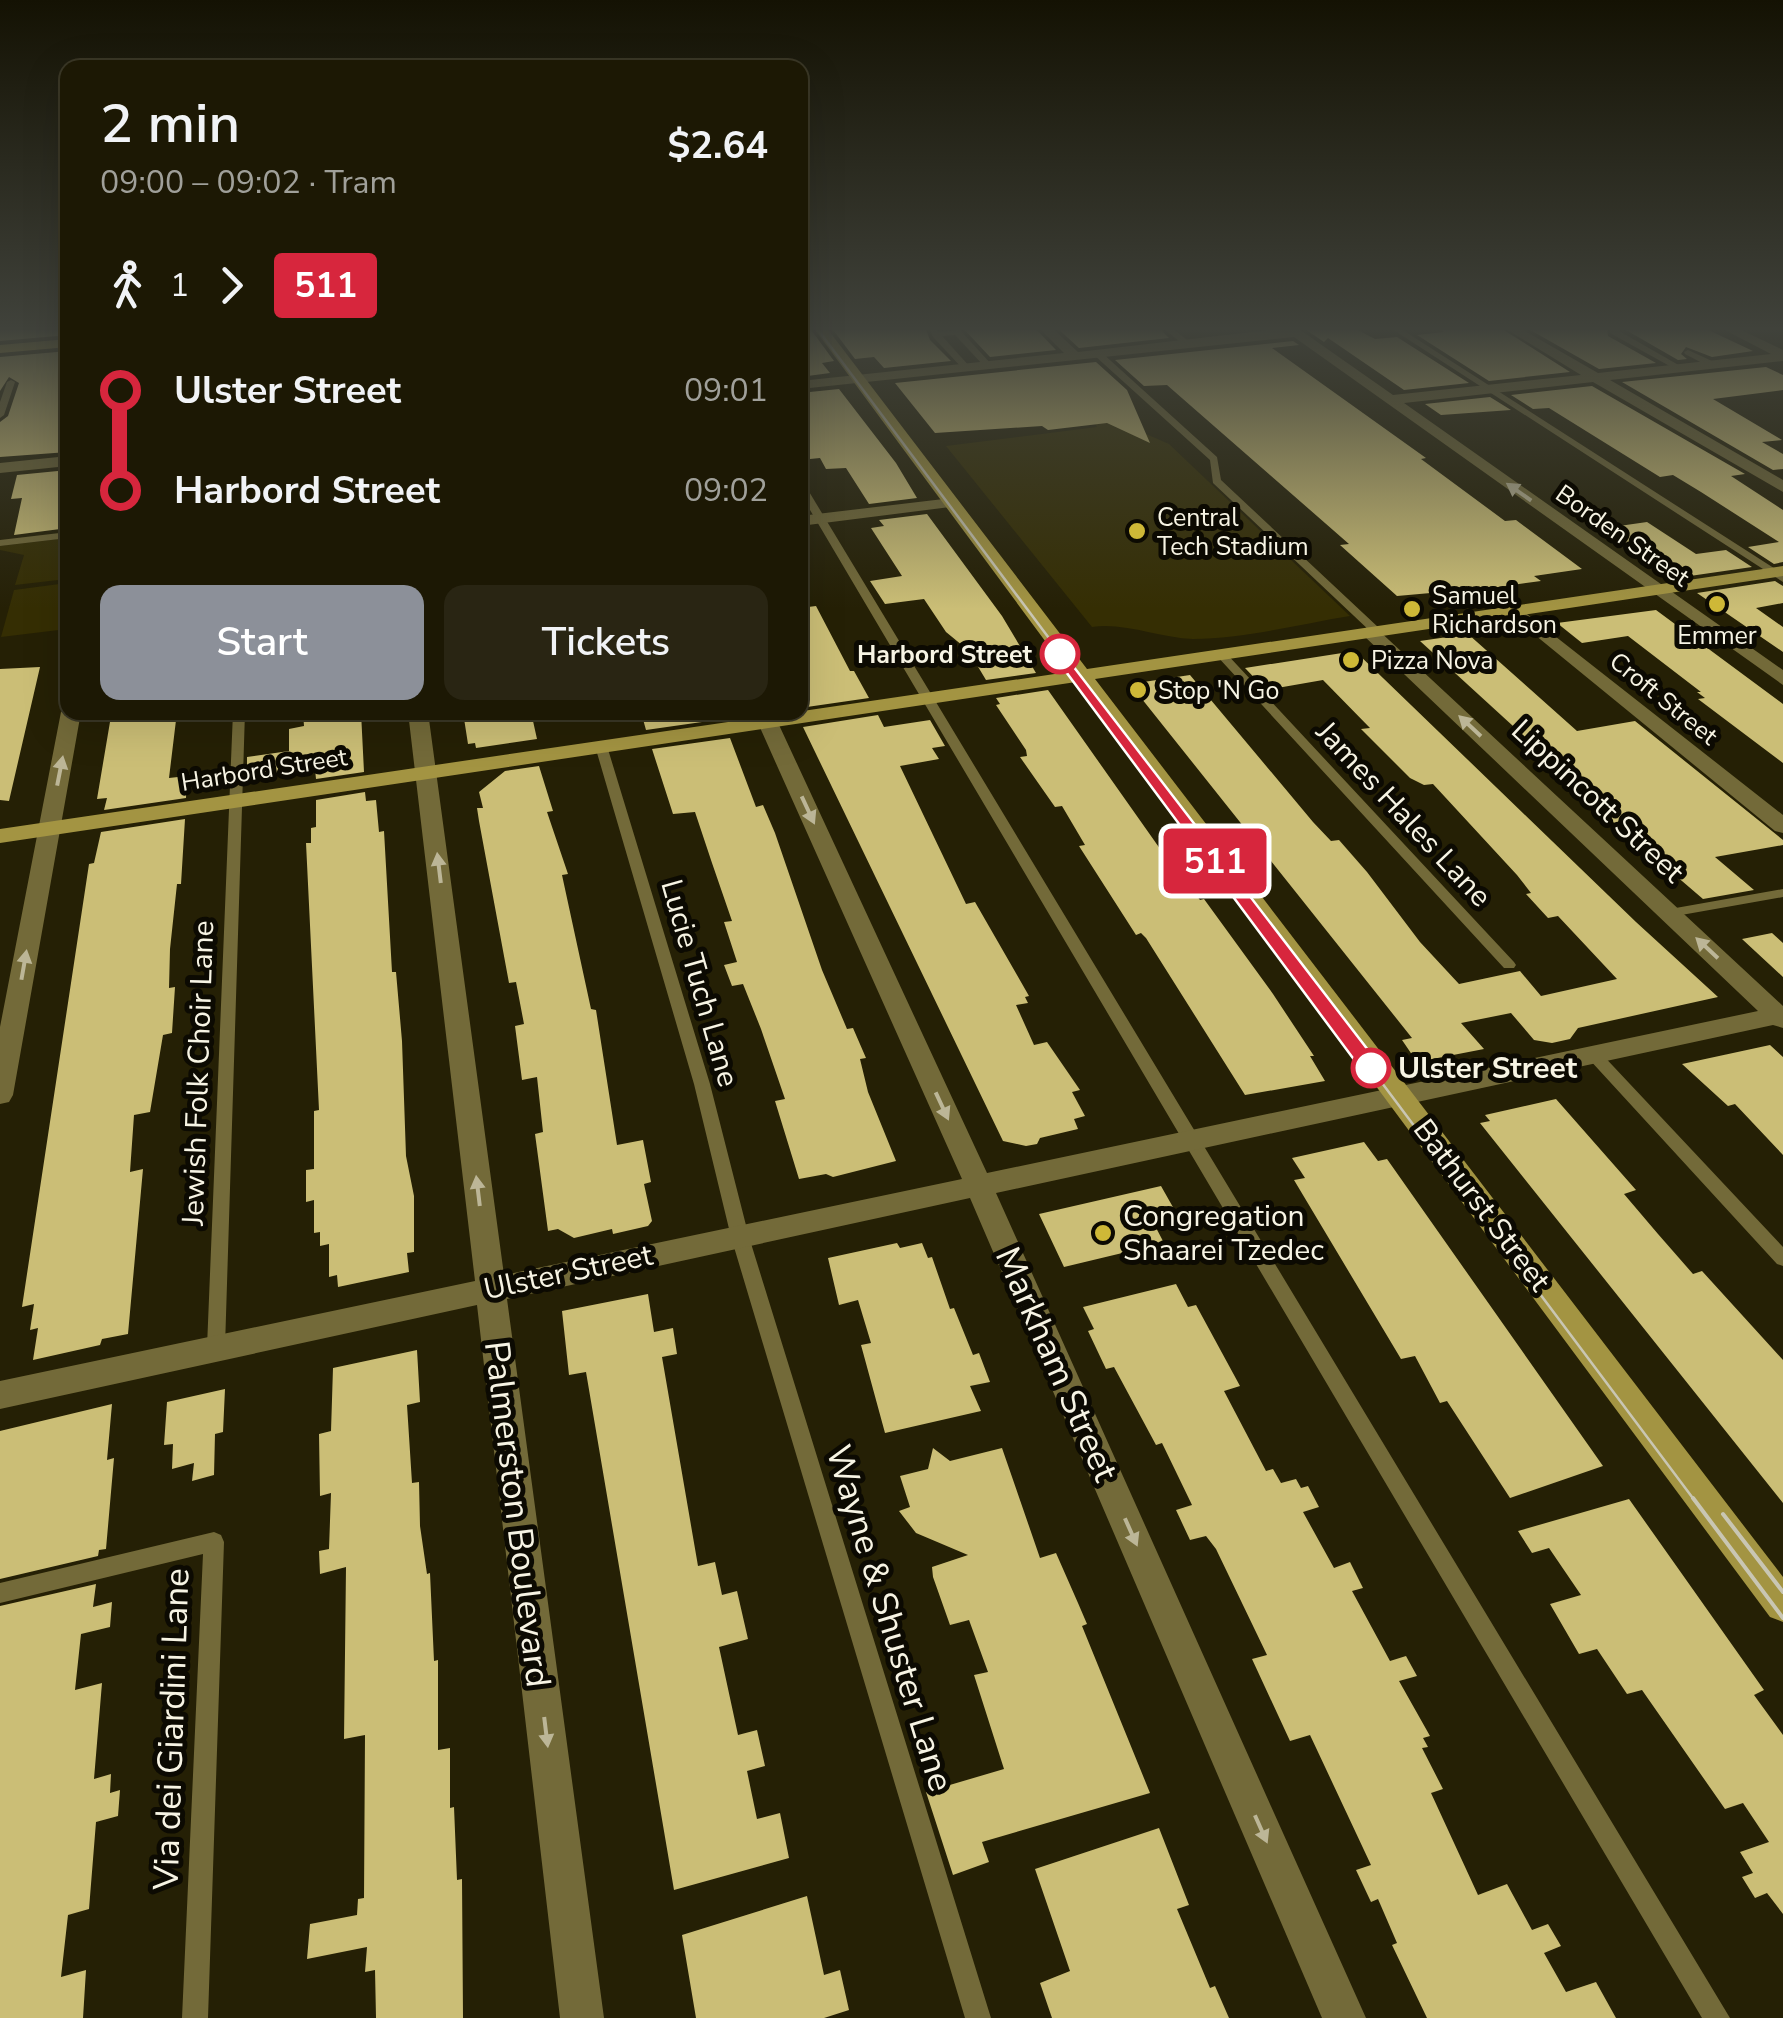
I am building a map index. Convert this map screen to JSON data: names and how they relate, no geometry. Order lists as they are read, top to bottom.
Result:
{
  "streets": {
    "main road": ["Harbord Street", "Bathurst Street"],
    "street": [
      "Borden Street",
      "Croft Street",
      "Lippincott Street",
      "Ulster Street",
      "Markham Street",
      "Palmerston Boulevard"
    ],
    "lane": [
      "James Hales Lane",
      "Lucie Tuch Lane",
      "Jewish Folk Choir Lane",
      "Wayne & Shuster Lane",
      "Via dei Giardini Lane"
    ]
  },
  "crossings": [
    ["Borden Street", "Harbord Street"],
    ["Croft Street", "Harbord Street"],
    ["Harbord Street", "Lippincott Street"],
    ["Harbord Street", "James Hales Lane"],
    ["Harbord Street", "Lucie Tuch Lane"],
    ["Harbord Street", "Jewish Folk Choir Lane"],
    ["Harbord Street", "Bathurst Street"],
    ["Harbord Street", "Palmerston Boulevard"],
    ["Lippincott Street", "Ulster Street"],
    ["Lucie Tuch Lane", "Ulster Street"],
    ["Lucie Tuch Lane", "Wayne & Shuster Lane"],
    ["Jewish Folk Choir Lane", "Ulster Street"],
    ["Bathurst Street", "Ulster Street"],
    ["Ulster Street", "Markham Street"],
    ["Ulster Street", "Palmerston Boulevard"],
    ["Ulster Street", "Wayne & Shuster Lane"]
  ],
  "one_way": ["Borden Street", "Lippincott Street", "Markham Street"],
  "places": [
    "Central Tech Stadium",
    "Emmer",
    "Samuel Richardson",
    "Harbord Street",
    "Pizza Nova",
    "Stop 'N Go",
    "Ulster Street",
    "Congregation Shaarei Tzedec"
  ],
  "lines": ["tram line 511"],
  "page": {
    "on_map": "511",
    "heading": ["2 min", "09:00 – 09:02 · Tram", "$2.64"],
    "legs": ["1", "511"],
    "list": [
      {
        "name": "Ulster Street",
        "value": "09:01"
      },
      {
        "name": "Harbord Street",
        "value": "09:02"
      }
    ],
    "buttons": ["Start", "Tickets"]
  }
}
